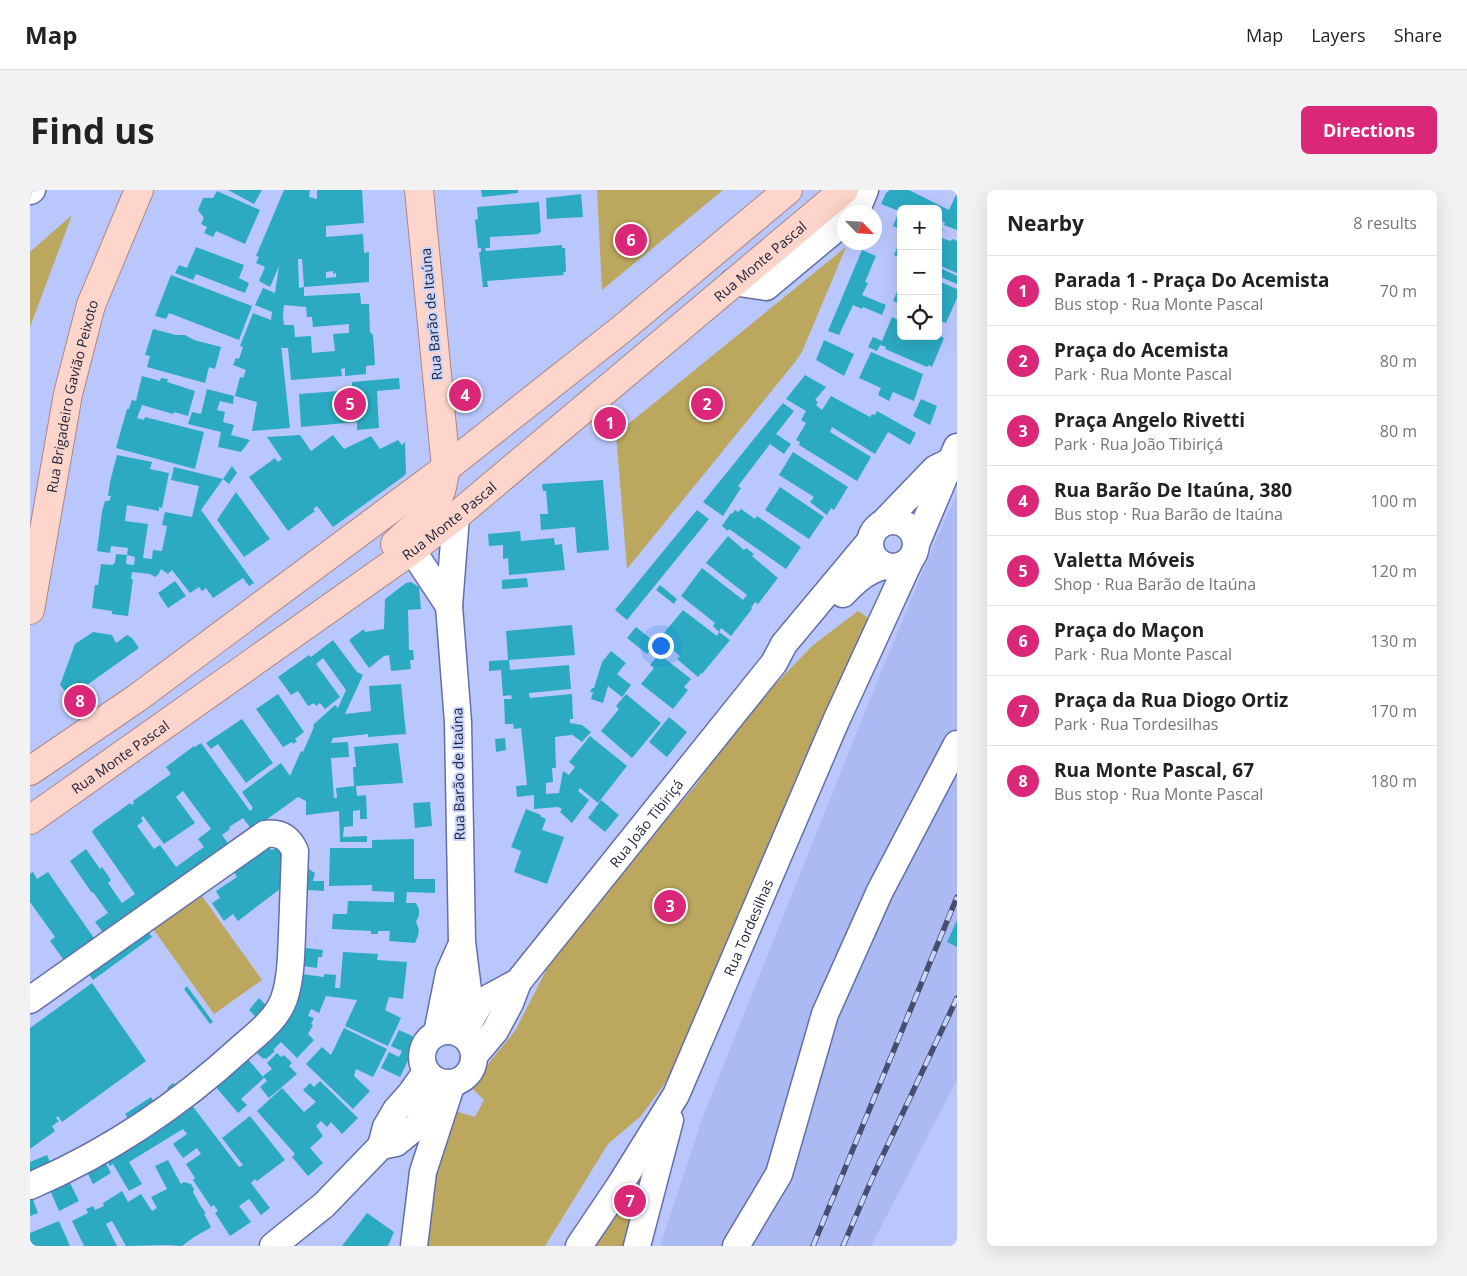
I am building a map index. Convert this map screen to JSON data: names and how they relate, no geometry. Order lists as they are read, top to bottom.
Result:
{
  "streets": {
    "main road": ["Rua Monte Pascal", "Rua Barão de Itaúna", "Rua Brigadeiro Gavião Peixoto"],
    "street": ["Rua João Tibiriçá", "Rua Tordesilhas"]
  },
  "crossings": [
    ["Rua Monte Pascal", "Rua Barão de Itaúna"],
    ["Rua Barão de Itaúna", "Rua João Tibiriçá"],
    ["Rua João Tibiriçá", "Rua Tordesilhas"]
  ],
  "north": "bottom right",
  "page": {
    "header": "Map",
    "nav": ["Map", "Layers", "Share"],
    "buttons": "Directions",
    "title": "Find us",
    "heading": ["Nearby", "8 results"],
    "map_buttons": ["+", "−"],
    "pins": [
      "6",
      "4",
      "2",
      "5",
      "1",
      "8",
      "3",
      "7"
    ],
    "list": [
      {
        "mark": "1",
        "name": "Parada 1 - Praça Do Acemista",
        "note": "Bus stop · Rua Monte Pascal",
        "value": "70 m"
      },
      {
        "mark": "2",
        "name": "Praça do Acemista",
        "note": "Park · Rua Monte Pascal",
        "value": "80 m"
      },
      {
        "mark": "3",
        "name": "Praça Angelo Rivetti",
        "note": "Park · Rua João Tibiriçá",
        "value": "80 m"
      },
      {
        "mark": "4",
        "name": "Rua Barão De Itaúna, 380",
        "note": "Bus stop · Rua Barão de Itaúna",
        "value": "100 m"
      },
      {
        "mark": "5",
        "name": "Valetta Móveis",
        "note": "Shop · Rua Barão de Itaúna",
        "value": "120 m"
      },
      {
        "mark": "6",
        "name": "Praça do Maçon",
        "note": "Park · Rua Monte Pascal",
        "value": "130 m"
      },
      {
        "mark": "7",
        "name": "Praça da Rua Diogo Ortiz",
        "note": "Park · Rua Tordesilhas",
        "value": "170 m"
      },
      {
        "mark": "8",
        "name": "Rua Monte Pascal, 67",
        "note": "Bus stop · Rua Monte Pascal",
        "value": "180 m"
      }
    ]
  }
}
